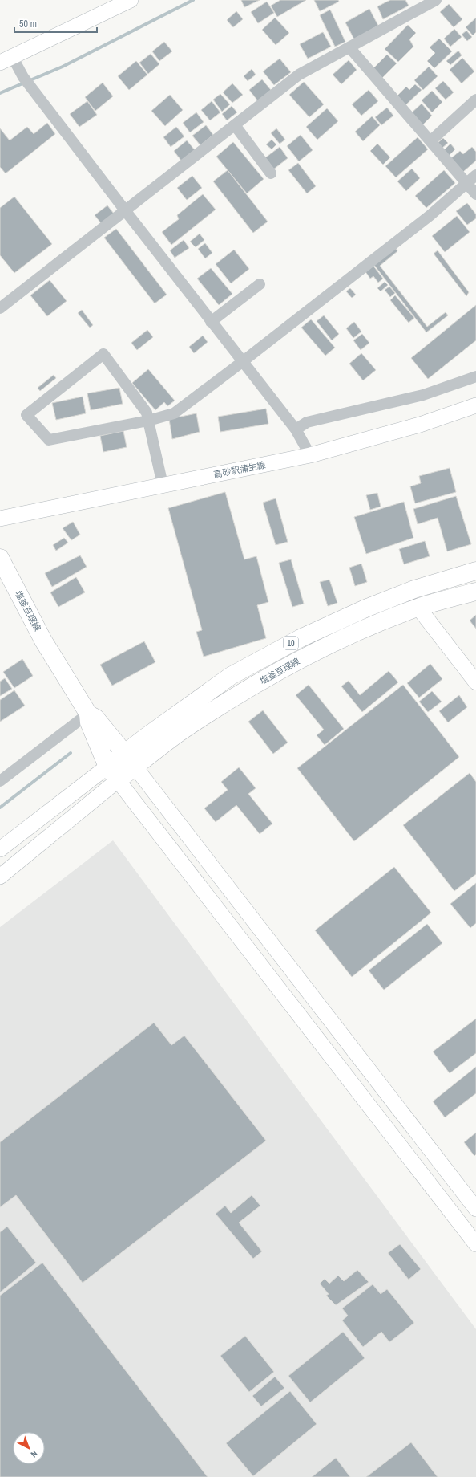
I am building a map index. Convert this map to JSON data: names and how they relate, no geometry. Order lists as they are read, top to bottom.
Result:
{
  "streets": {
    "main road": ["塩釜亘理線", "10"],
    "street": ["高砂駅蒲生線"]
  },
  "crossings": [
    ["塩釜亘理線", "10"]
  ],
  "scale_bar": "50 m",
  "north": "bottom right"
}
